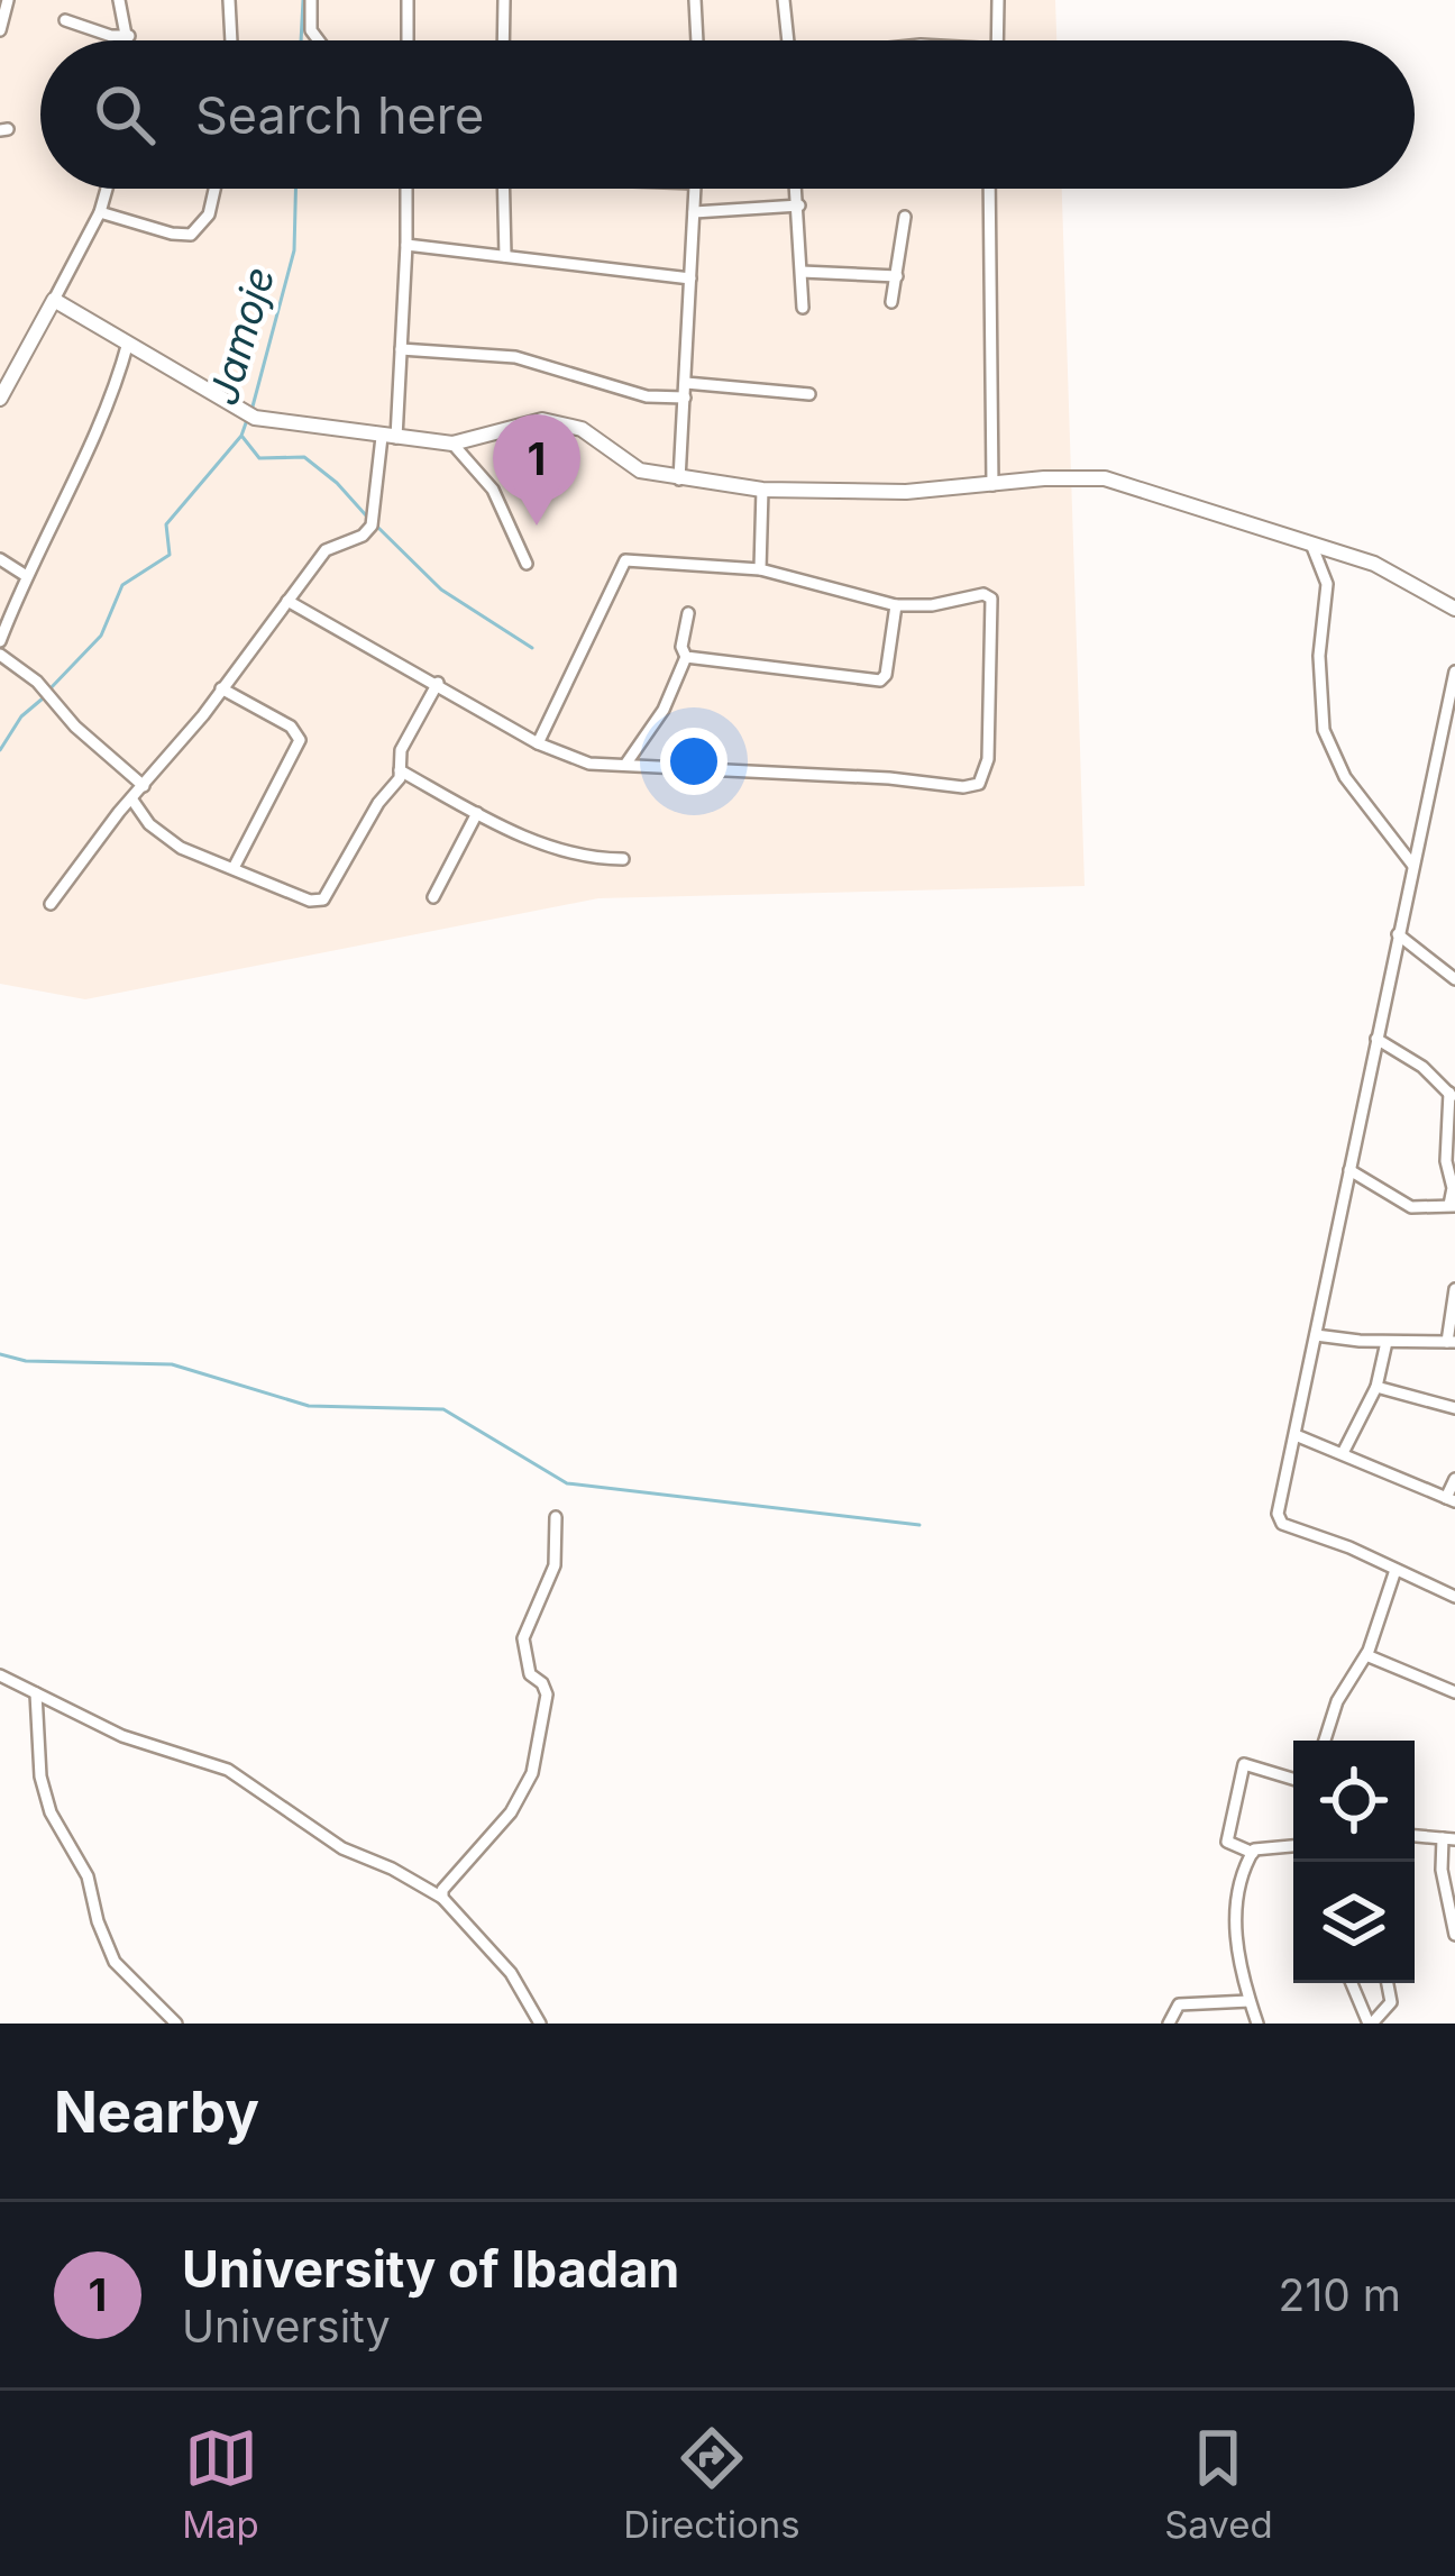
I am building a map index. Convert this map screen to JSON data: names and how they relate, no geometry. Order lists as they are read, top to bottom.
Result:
{
  "water": ["Jamoje"],
  "page": {
    "search": "Search here",
    "pins": "1",
    "heading": "Nearby",
    "list": [
      {
        "mark": "1",
        "name": "University of Ibadan",
        "note": "University",
        "value": "210 m"
      }
    ],
    "nav": ["Map", "Directions", "Saved"]
  }
}
